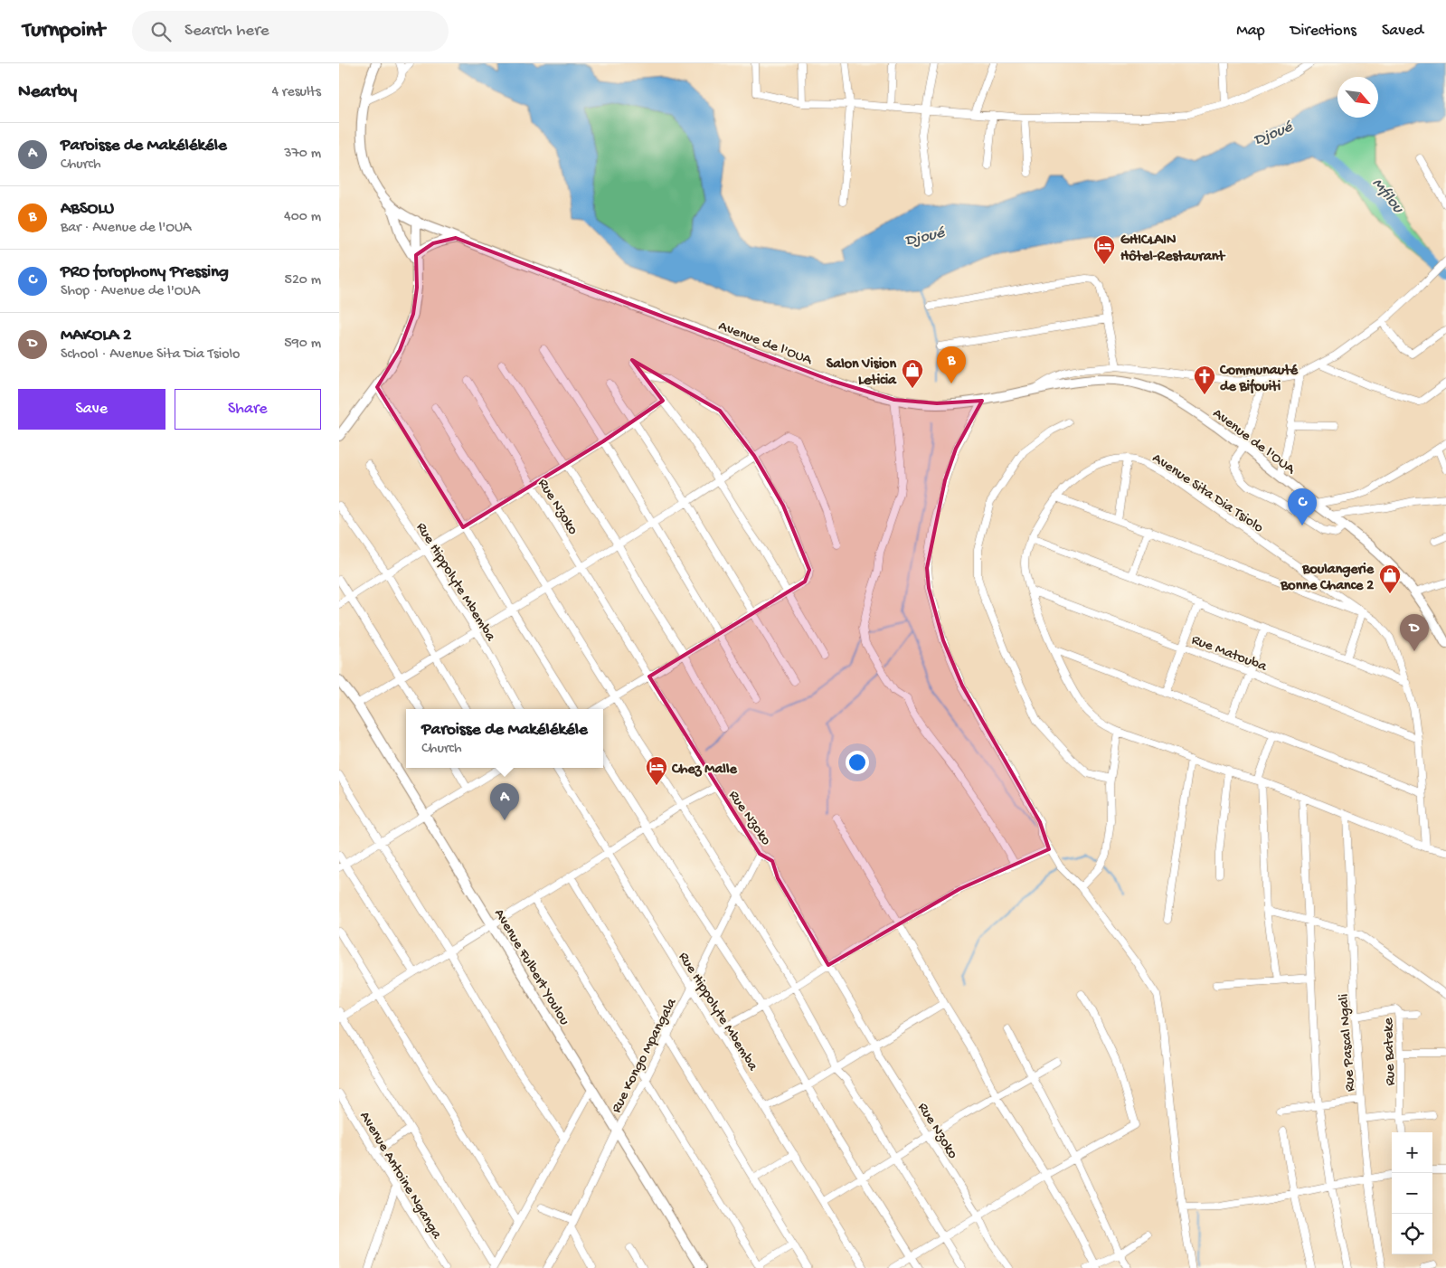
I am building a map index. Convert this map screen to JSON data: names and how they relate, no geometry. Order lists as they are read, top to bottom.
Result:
{
  "streets": {
    "main road": ["Avenue de l'OUA", "Avenue Fulbert Youlou"],
    "street": [
      "Avenue Sita Dia Tsiolo",
      "Rue Nzoko",
      "Rue Hippolyte Mbemba",
      "Rue Matouba",
      "Rue Pascal Ngali",
      "Rue Bateke",
      "Rue Kongo Mpangala",
      "Avenue Antoine Nganga"
    ]
  },
  "crossings": [
    ["Avenue Sita Dia Tsiolo", "Rue Matouba"],
    ["Avenue Sita Dia Tsiolo", "Rue Pascal Ngali"],
    ["Rue Nzoko", "Rue Kongo Mpangala"],
    ["Rue Hippolyte Mbemba", "Rue Kongo Mpangala"],
    ["Avenue Fulbert Youlou", "Rue Kongo Mpangala"],
    ["Rue Pascal Ngali", "Rue Bateke"]
  ],
  "water": ["Djoué", "Mfilou"],
  "places": {
    "hotel": ["GHICLAIN Hôtel-Restaurant", "Chez Malle"],
    "shop": ["Salon Vision Leticia", "Boulangerie Bonne Chance 2"],
    "church": ["Communauté de Bifouiti"]
  },
  "north": "bottom right",
  "page": {
    "header": "Turnpoint",
    "search": "Search here",
    "nav": ["Map", "Directions", "Saved"],
    "heading": ["Nearby", "4 results"],
    "list": [
      {
        "mark": "A",
        "name": "Paroisse de Makélékéle",
        "note": "Church",
        "value": "370 m"
      },
      {
        "mark": "B",
        "name": "ABSOLU",
        "note": "Bar · Avenue de l'OUA",
        "value": "400 m"
      },
      {
        "mark": "C",
        "name": "PRO forophony Pressing",
        "note": "Shop · Avenue de l'OUA",
        "value": "520 m"
      },
      {
        "mark": "D",
        "name": "MAKOLA 2",
        "note": "School · Avenue Sita Dia Tsiolo",
        "value": "590 m"
      }
    ],
    "pins": [
      "B",
      "C",
      "D",
      "A"
    ],
    "buttons": ["Save", "Share"],
    "popup": ["Paroisse de Makélékéle", "Church"],
    "map_buttons": ["+", "−"]
  }
}
